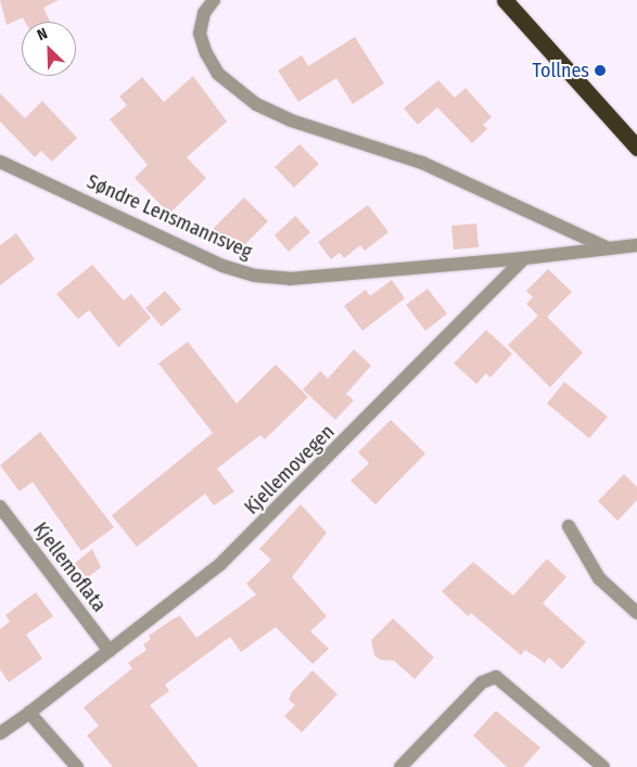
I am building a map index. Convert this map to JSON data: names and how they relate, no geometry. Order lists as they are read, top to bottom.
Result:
{
  "streets": {
    "street": ["Søndre Lensmannsveg", "Kjellemovegen", "Kjellemoflata"]
  },
  "crossings": [
    ["Søndre Lensmannsveg", "Kjellemovegen"],
    ["Kjellemovegen", "Kjellemoflata"]
  ],
  "places": ["Tollnes"],
  "north": "top left"
}
